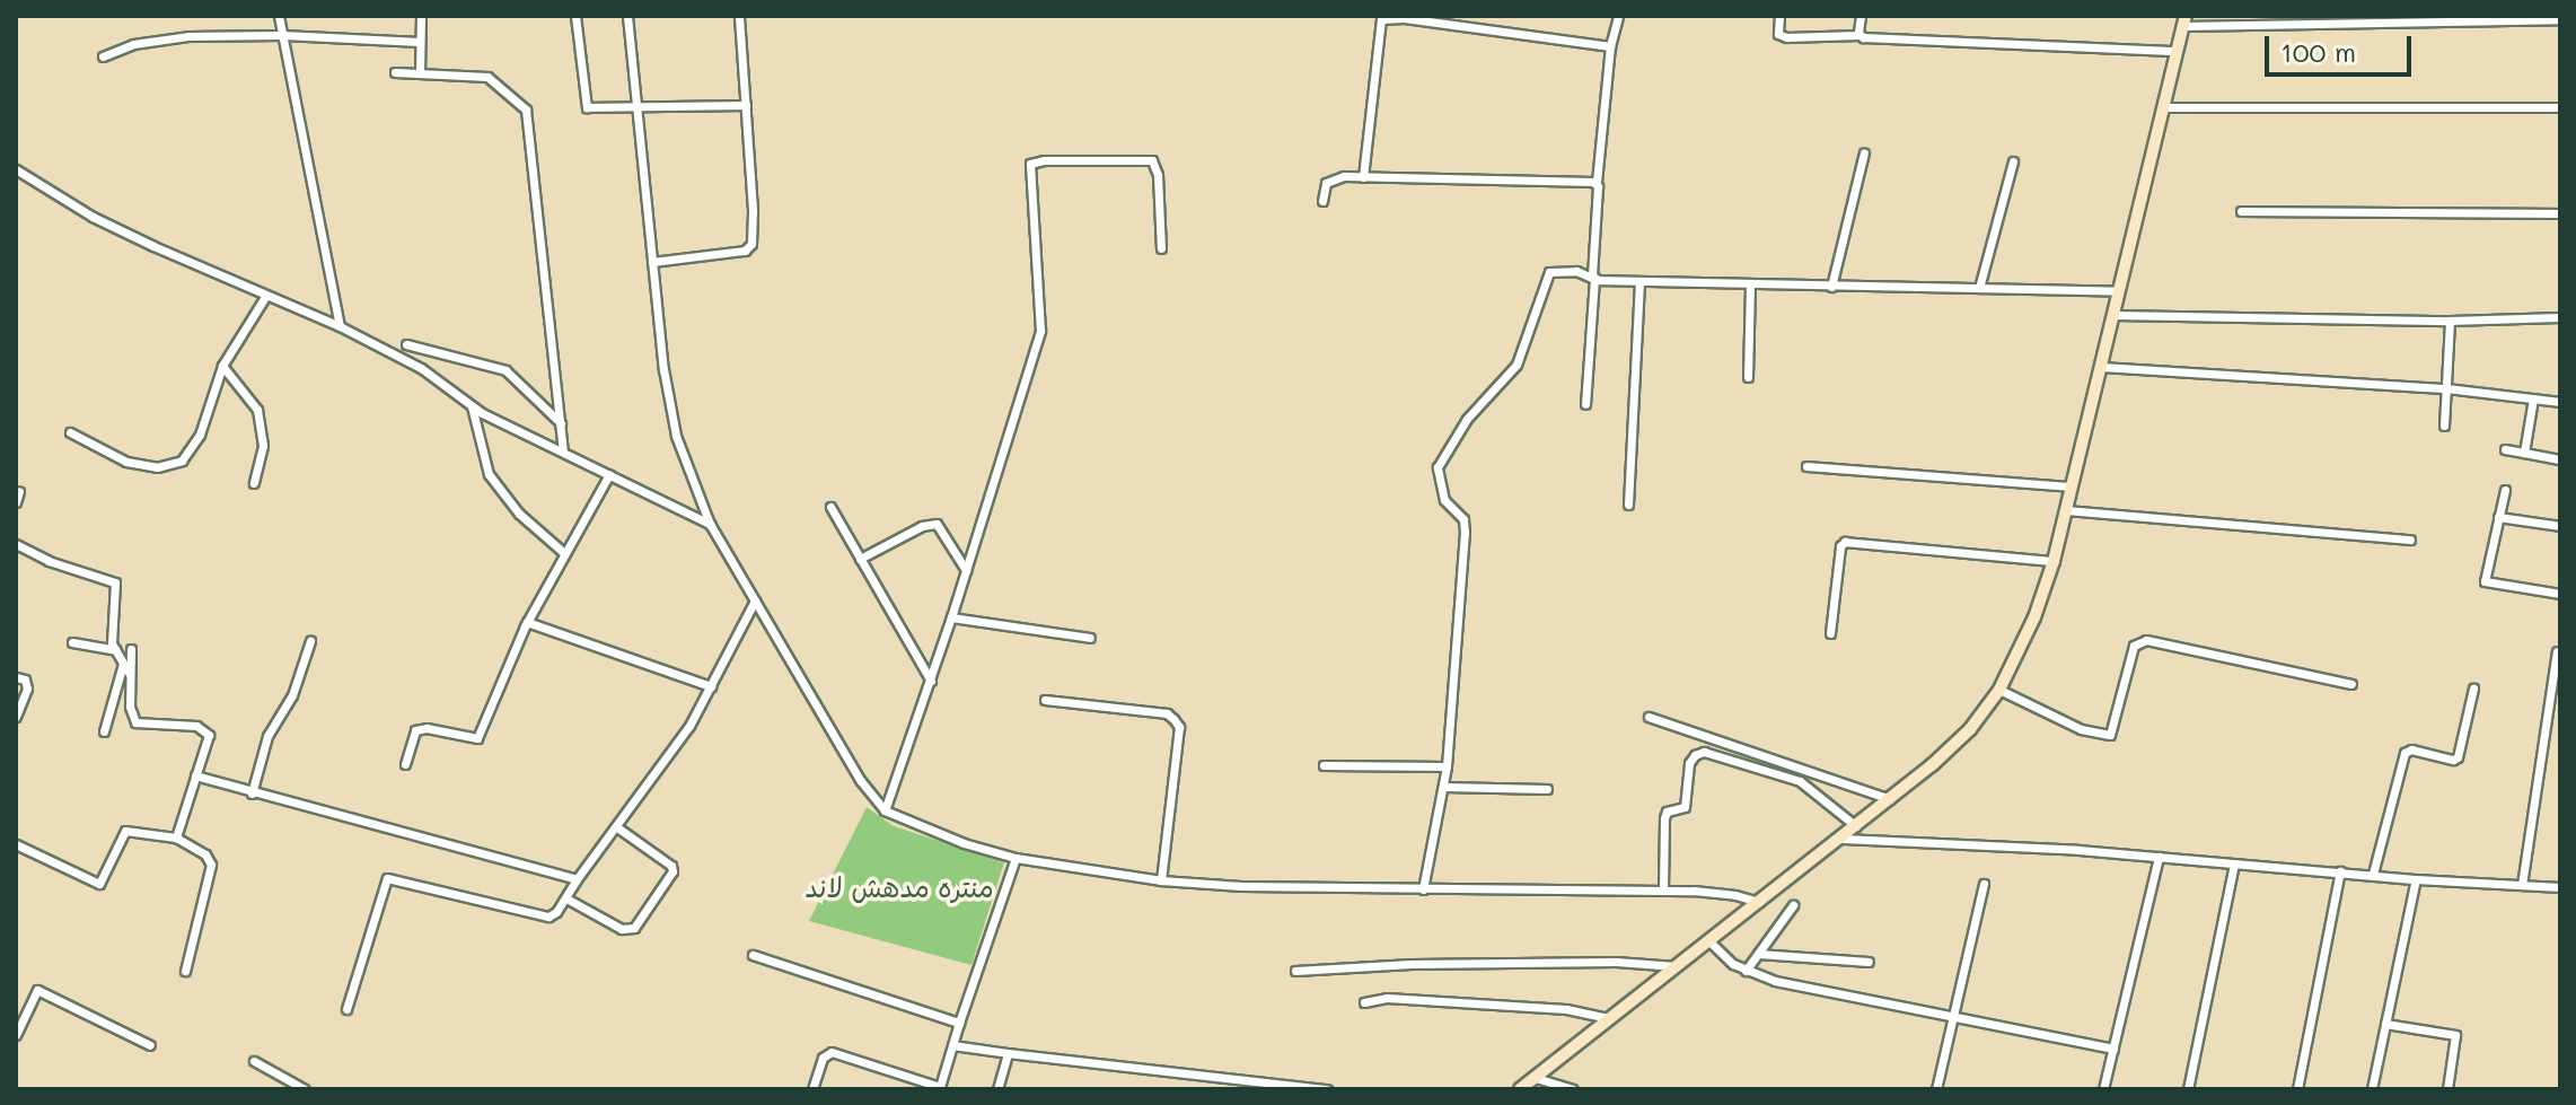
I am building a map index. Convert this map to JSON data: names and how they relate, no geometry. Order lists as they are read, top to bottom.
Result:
{
  "parks": ["منتره مدهش لاند"],
  "scale_bar": "100 m"
}
